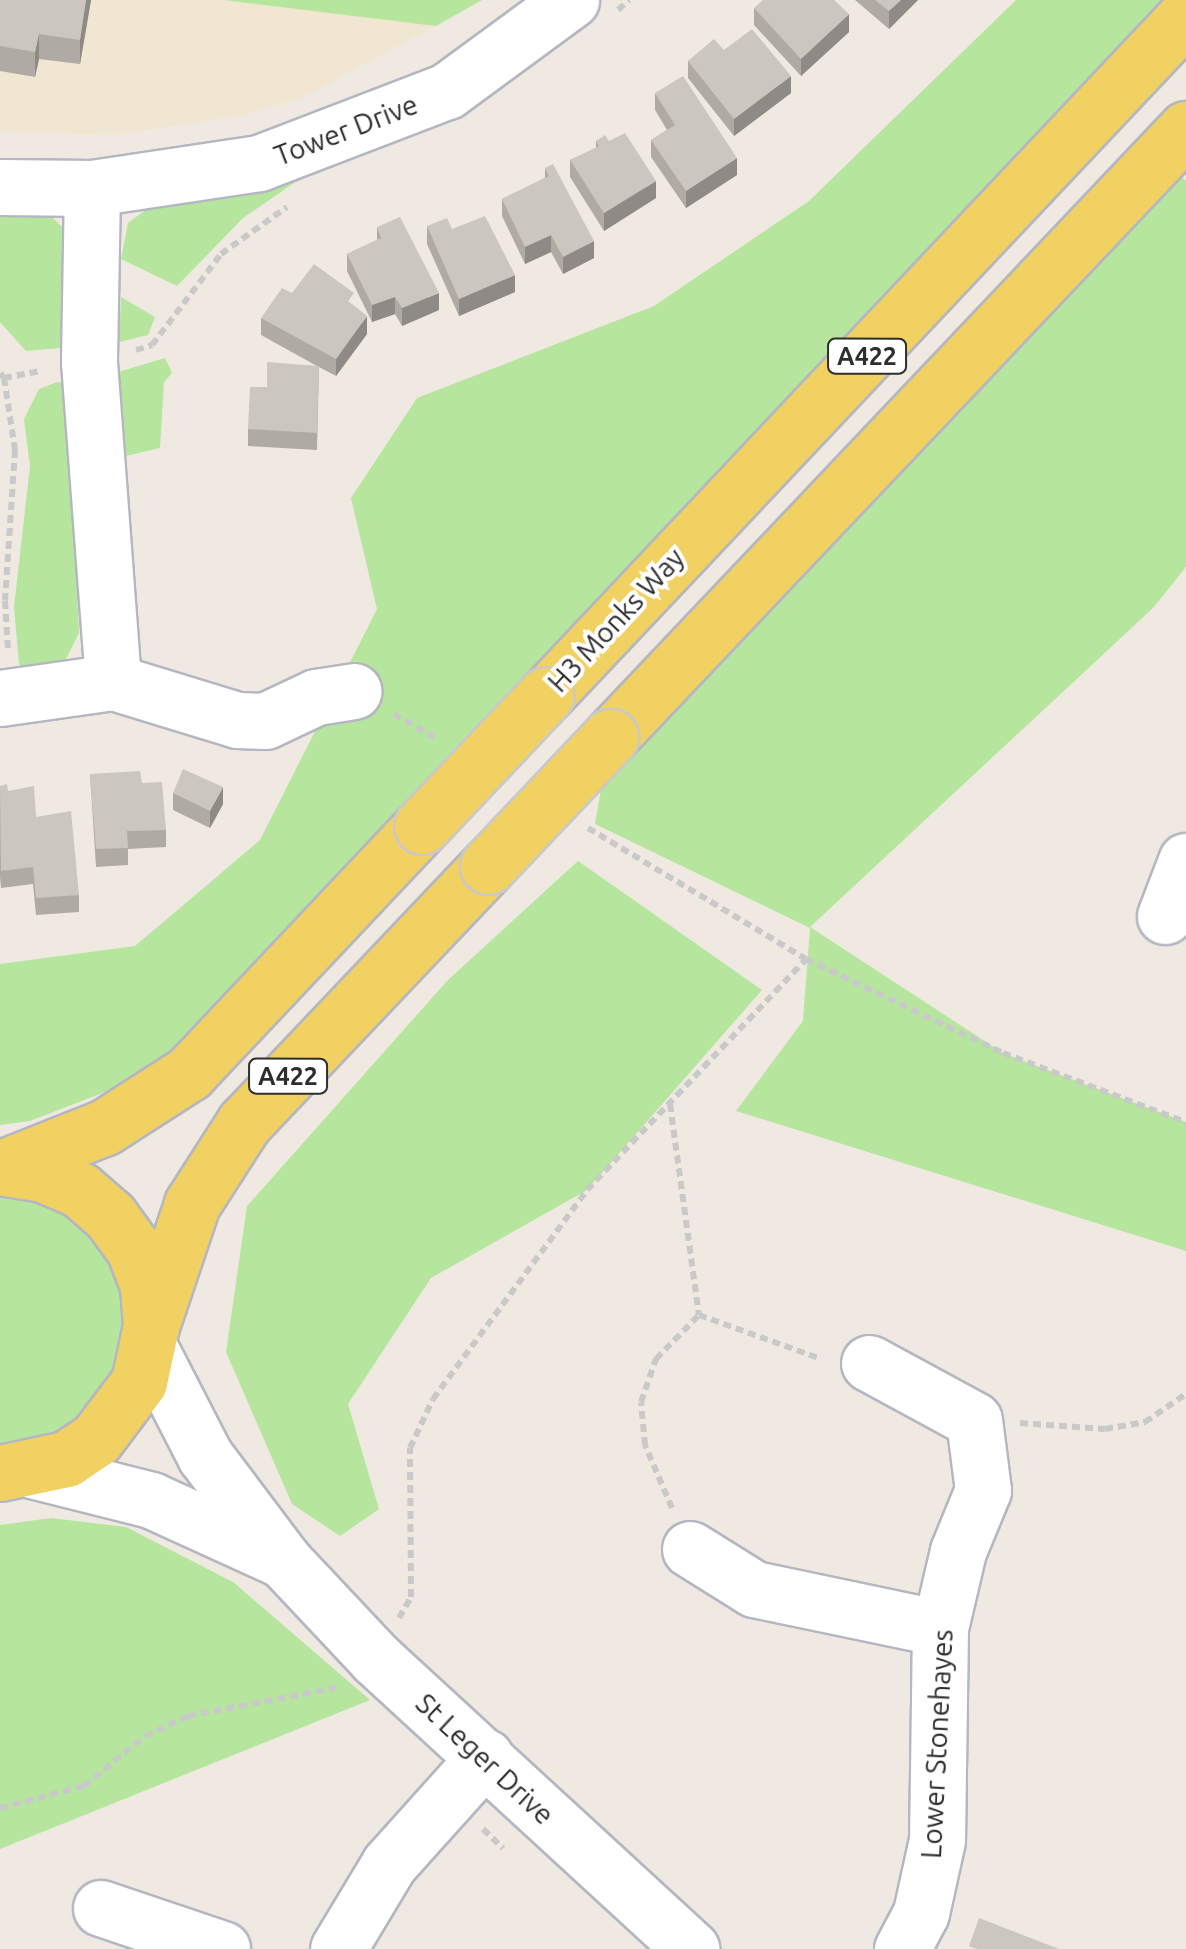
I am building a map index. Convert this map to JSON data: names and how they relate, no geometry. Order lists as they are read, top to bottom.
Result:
{
  "streets": {
    "main road": ["A422", "H3 Monks Way"],
    "street": ["Tower Drive", "Lower Stonehayes", "St Leger Drive"]
  },
  "crossings": [
    ["A422", "St Leger Drive"]
  ]
}
